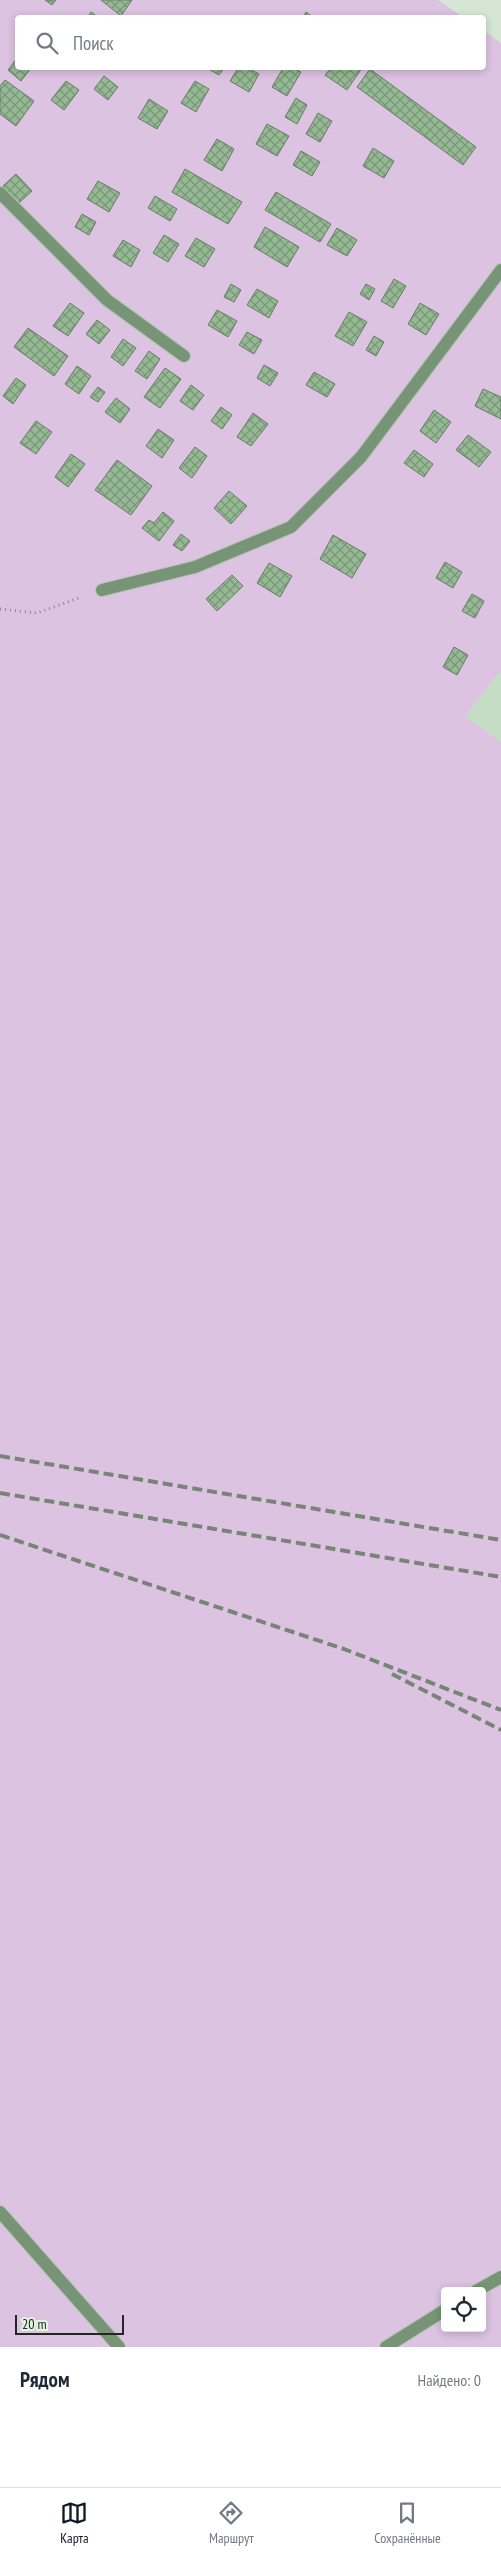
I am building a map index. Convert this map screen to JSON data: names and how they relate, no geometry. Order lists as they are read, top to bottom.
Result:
{
  "scale_bar": "20 m",
  "page": {
    "search": "Поиск",
    "scale": "20 m",
    "heading": ["Рядом", "Найдено: 0"],
    "nav": ["Карта", "Маршрут", "Сохранённые"]
  }
}
